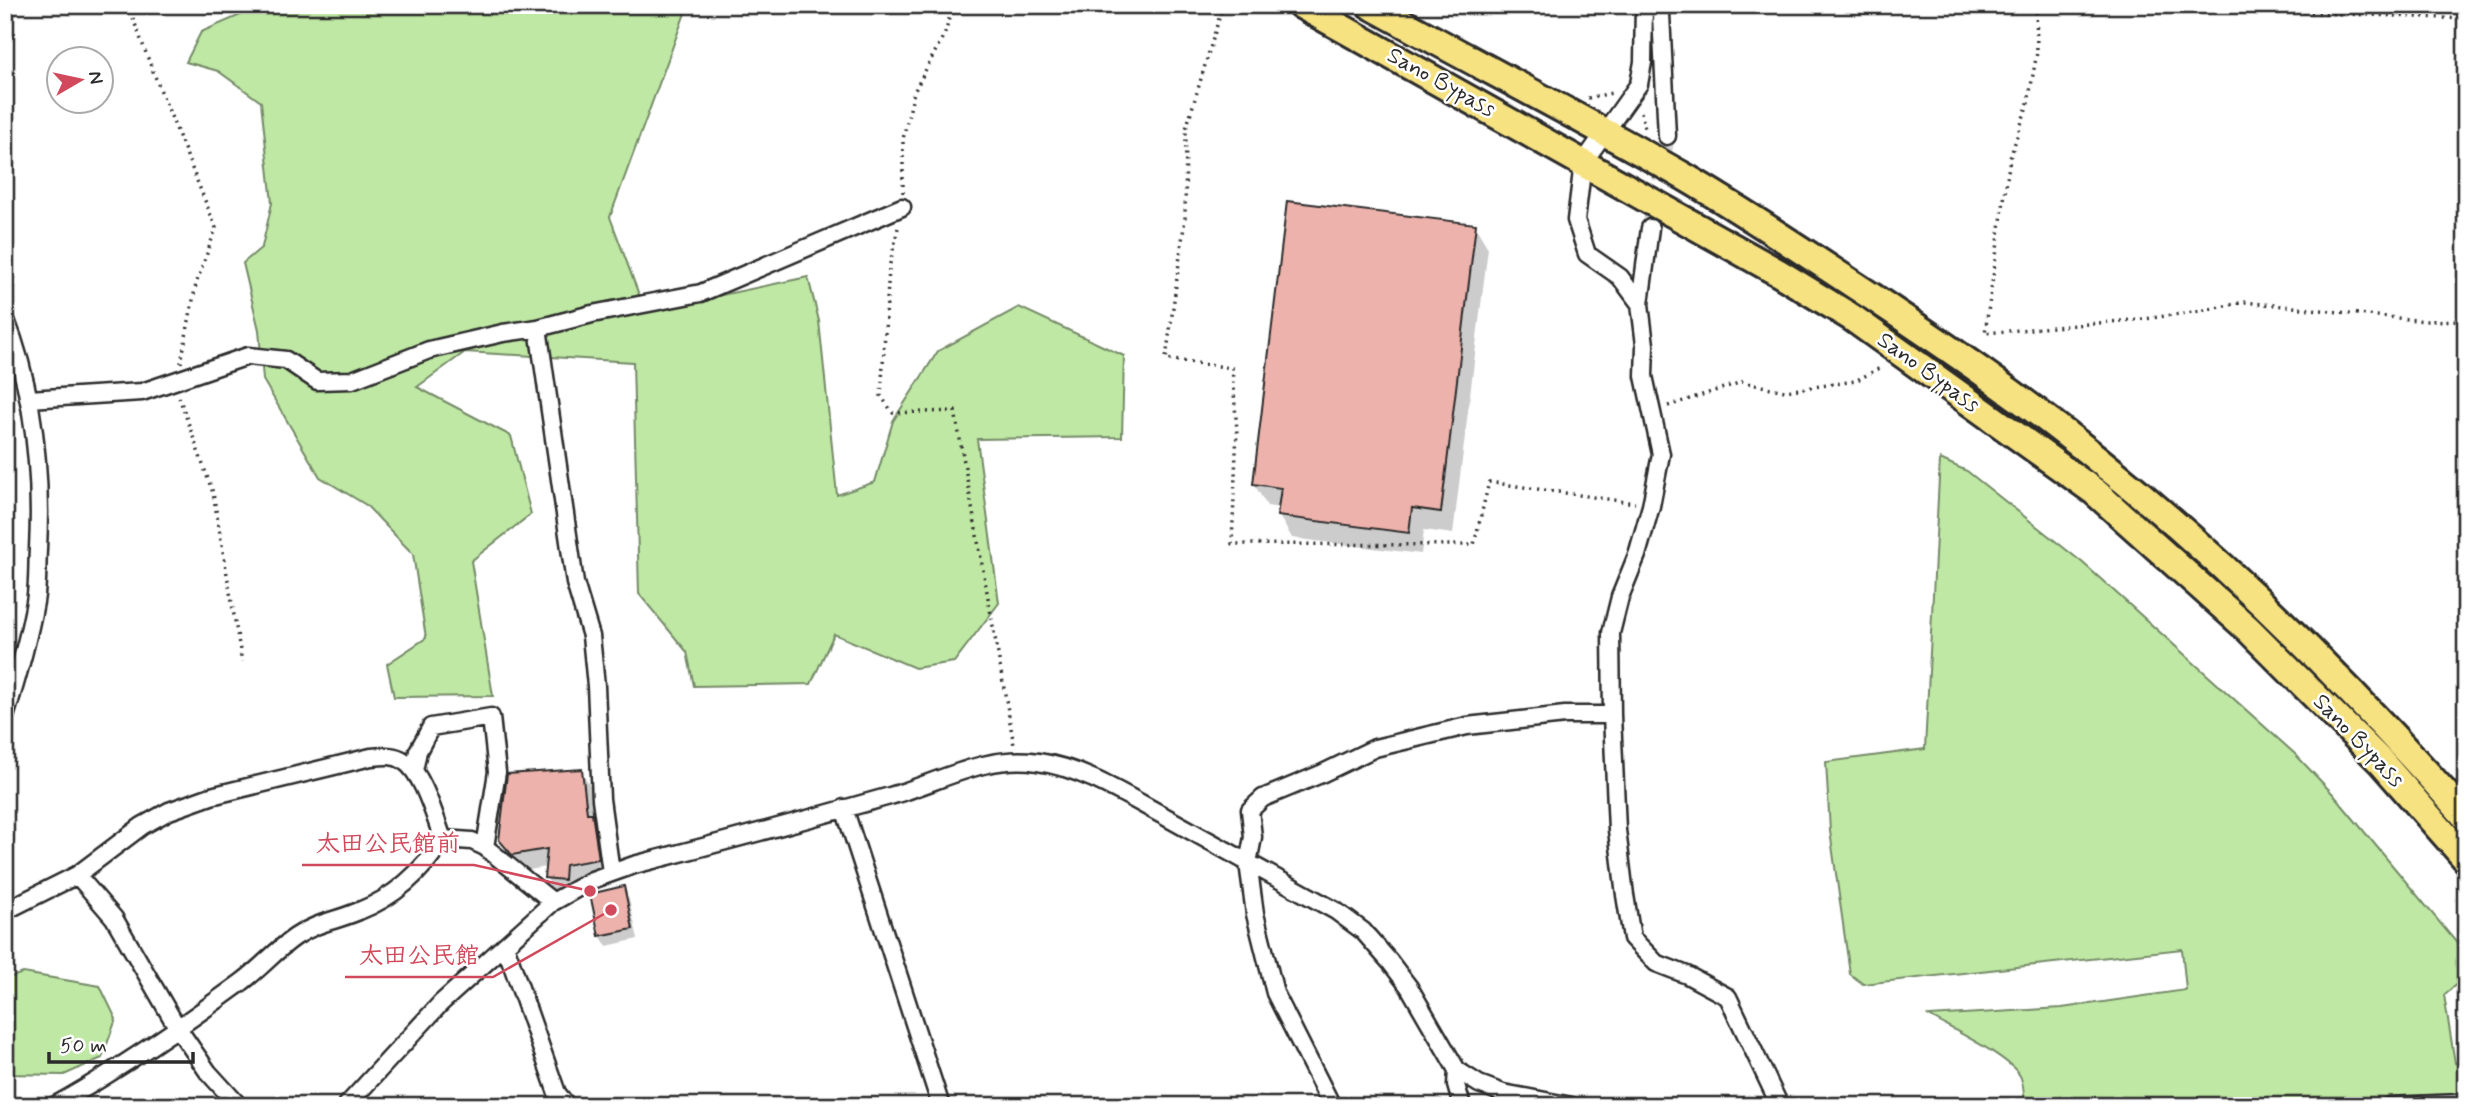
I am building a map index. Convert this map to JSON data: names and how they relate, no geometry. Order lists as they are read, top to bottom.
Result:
{
  "streets": {
    "highway": ["Sano Bypass"]
  },
  "places": ["太田公民館前", "太田公民館"],
  "scale_bar": "50 m",
  "north": "right"
}
